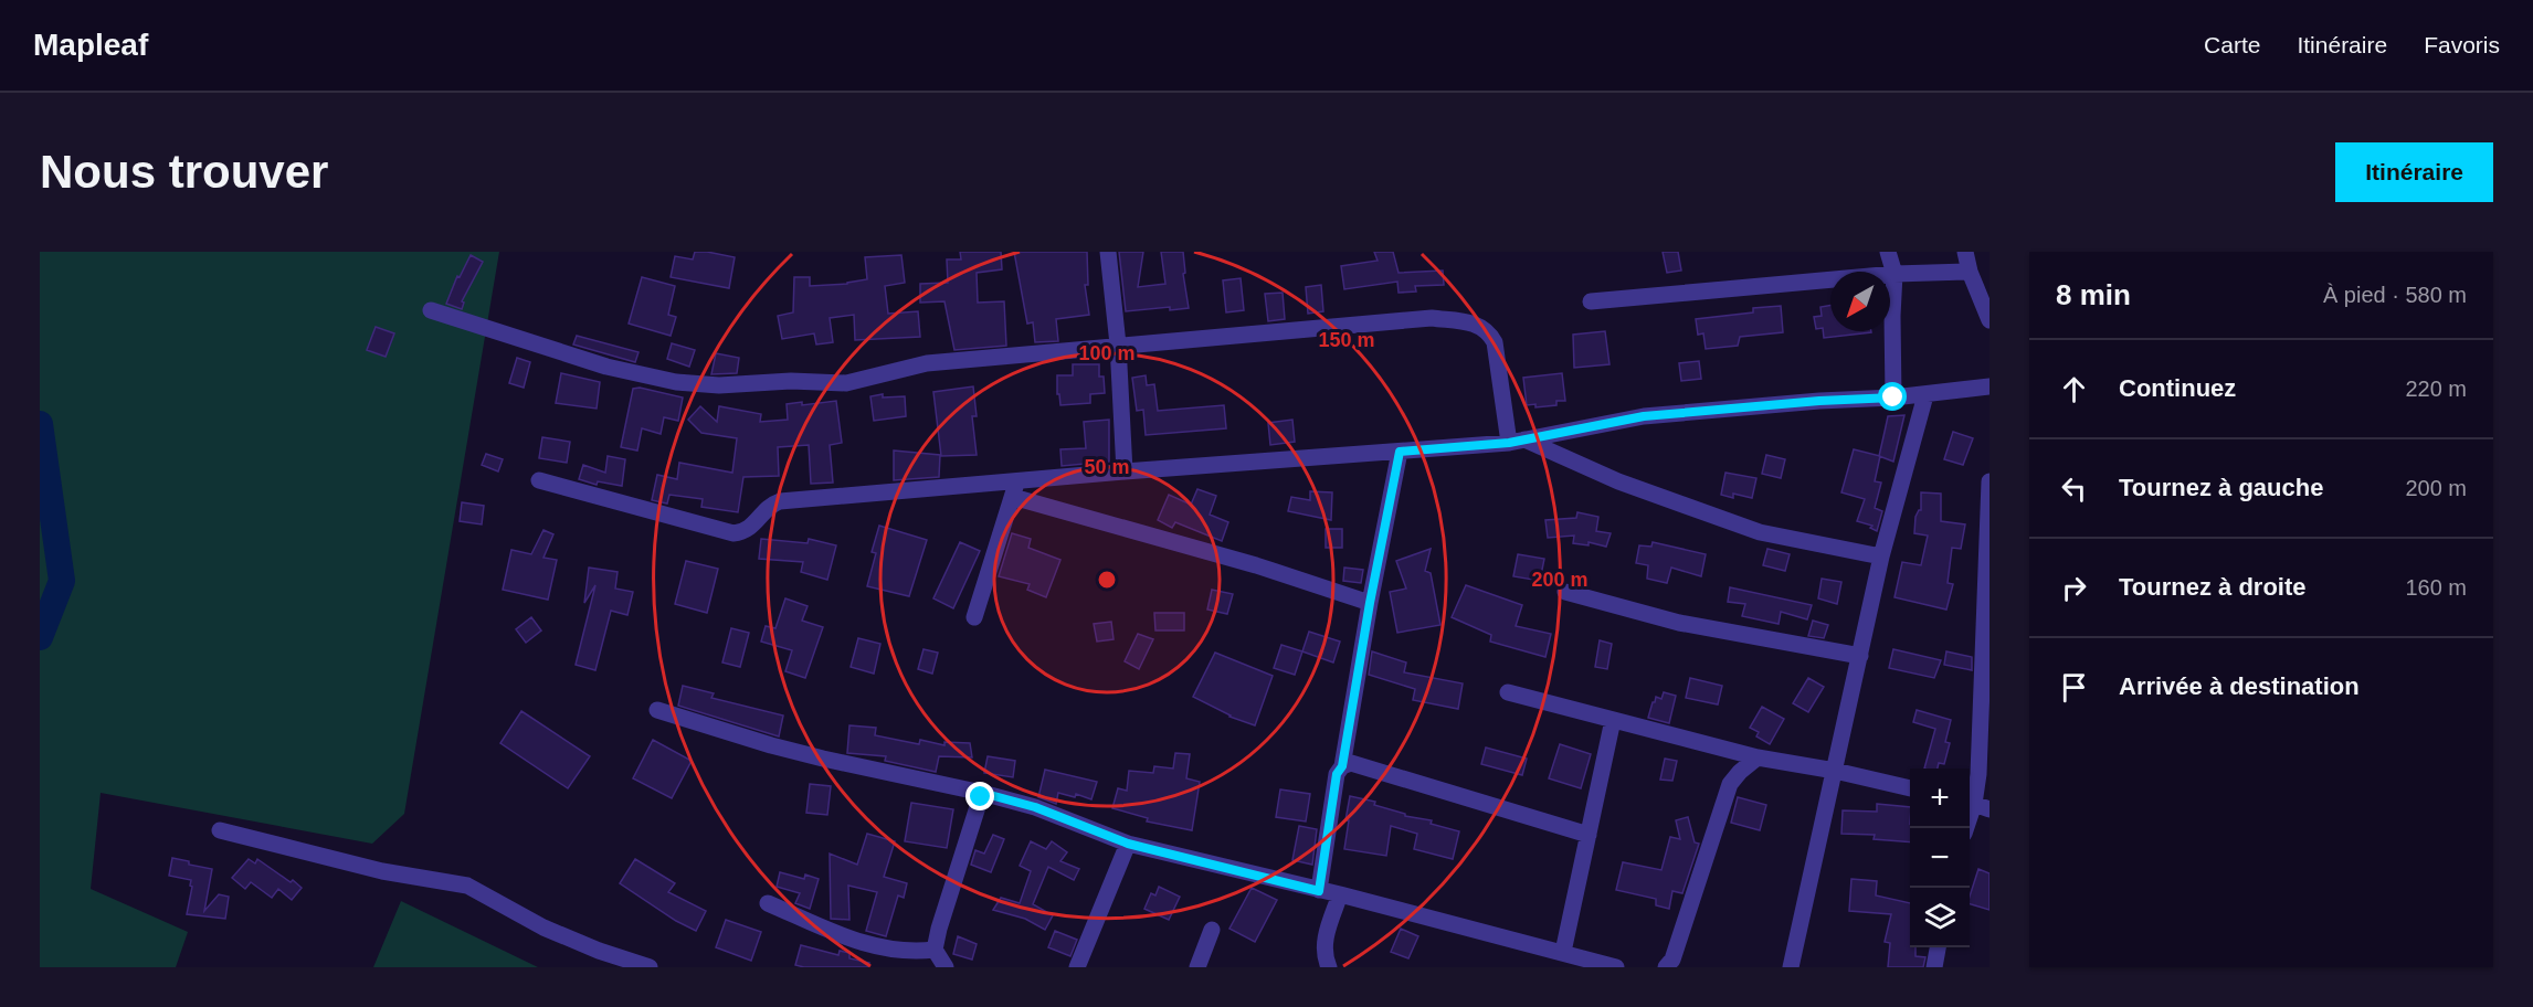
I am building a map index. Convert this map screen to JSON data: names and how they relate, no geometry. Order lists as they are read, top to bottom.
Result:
{
  "north": "bottom left",
  "page": {
    "header": "Mapleaf",
    "nav": ["Carte", "Itinéraire", "Favoris"],
    "buttons": "Itinéraire",
    "title": "Nous trouver",
    "heading": ["8 min", "À pied · 580 m"],
    "list": [
      ["Continuez", "220 m"],
      ["Tournez à gauche", "200 m"],
      ["Tournez à droite", "160 m"],
      "Arrivée à destination"
    ],
    "map_buttons": ["+", "−"]
  },
  "rings": [
    "150 m",
    "100 m",
    "50 m",
    "200 m"
  ]
}
